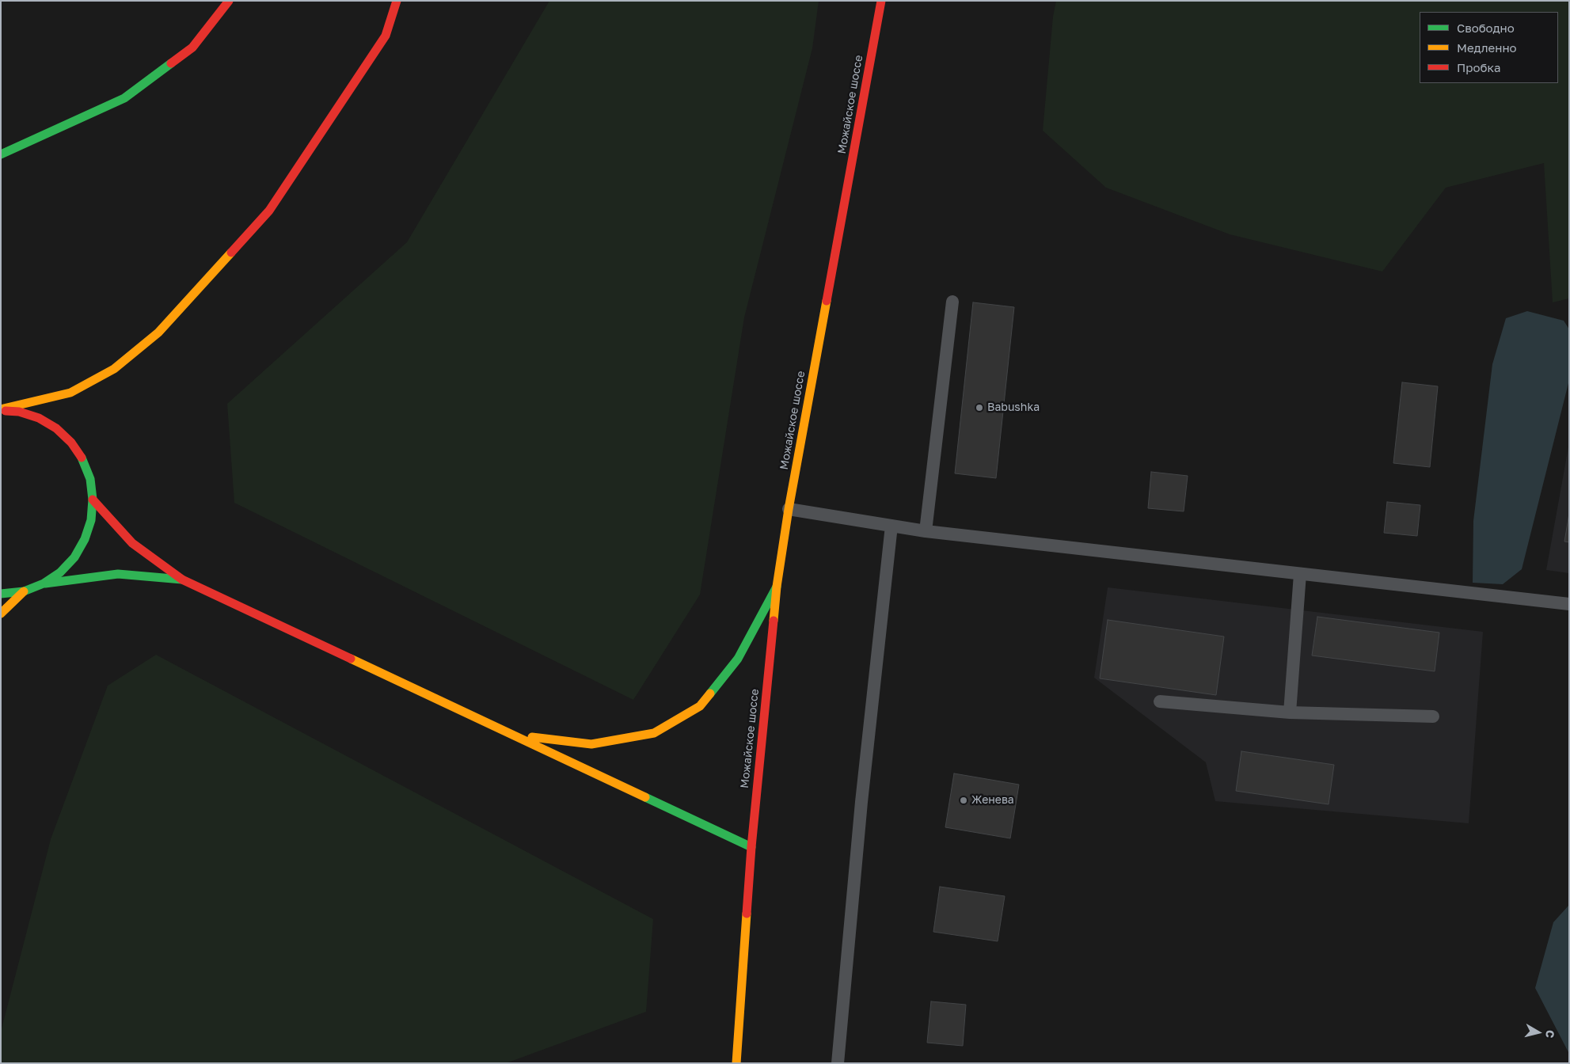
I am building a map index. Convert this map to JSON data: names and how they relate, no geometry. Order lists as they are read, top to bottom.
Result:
{
  "streets": {
    "main road": ["Можайское шоссе"]
  },
  "places": ["Babushka", "Женева"],
  "legend": ["Свободно", "Медленно", "Пробка"],
  "north": "right"
}
